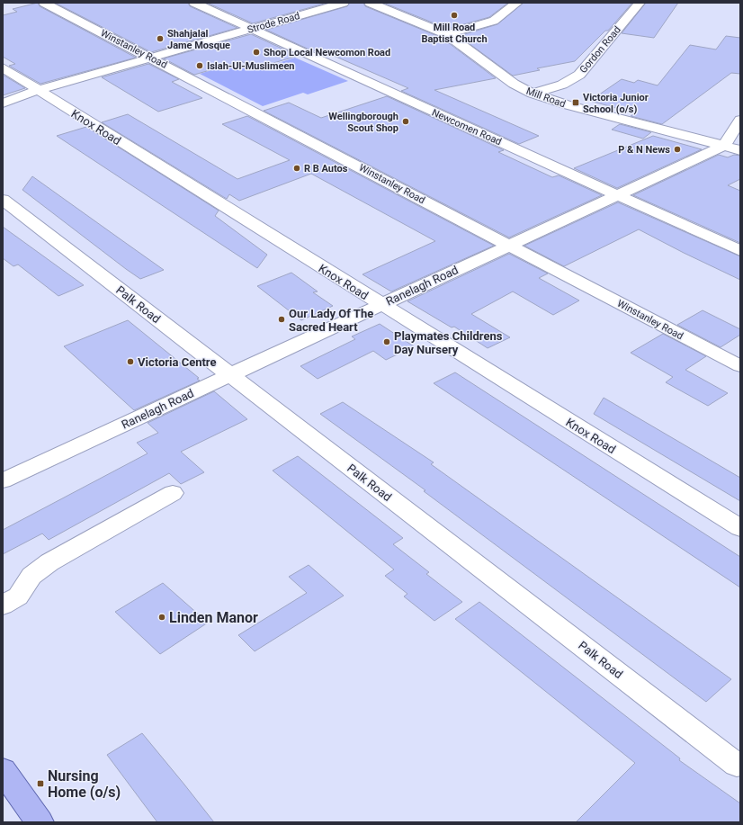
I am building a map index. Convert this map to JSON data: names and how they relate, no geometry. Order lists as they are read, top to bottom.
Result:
{
  "streets": {
    "street": [
      "Strode Road",
      "Winstanley Road",
      "Gordon Road",
      "Mill Road",
      "Knox Road",
      "Newcomen Road",
      "Ranelagh Road",
      "Palk Road"
    ]
  },
  "crossings": [
    ["Strode Road", "Winstanley Road"],
    ["Strode Road", "Knox Road"],
    ["Strode Road", "Newcomen Road"],
    ["Winstanley Road", "Ranelagh Road"],
    ["Gordon Road", "Mill Road"],
    ["Mill Road", "Ranelagh Road"],
    ["Knox Road", "Ranelagh Road"],
    ["Newcomen Road", "Ranelagh Road"],
    ["Ranelagh Road", "Palk Road"]
  ],
  "places": {
    "other": [
      "Mill Road Baptist Church",
      "Shahjalal Jame Mosque",
      "Shop Local Newcomon Road",
      "Islah-Ul-Muslimeen",
      "Wellingborough Scout Shop",
      "P & N News",
      "R B Autos",
      "Our Lady Of The Sacred Heart",
      "Playmates Childrens Day Nursery",
      "Victoria Centre",
      "Linden Manor"
    ],
    "transit": ["Victoria Junior School (o/s)", "Nursing Home (o/s)"]
  }
}
